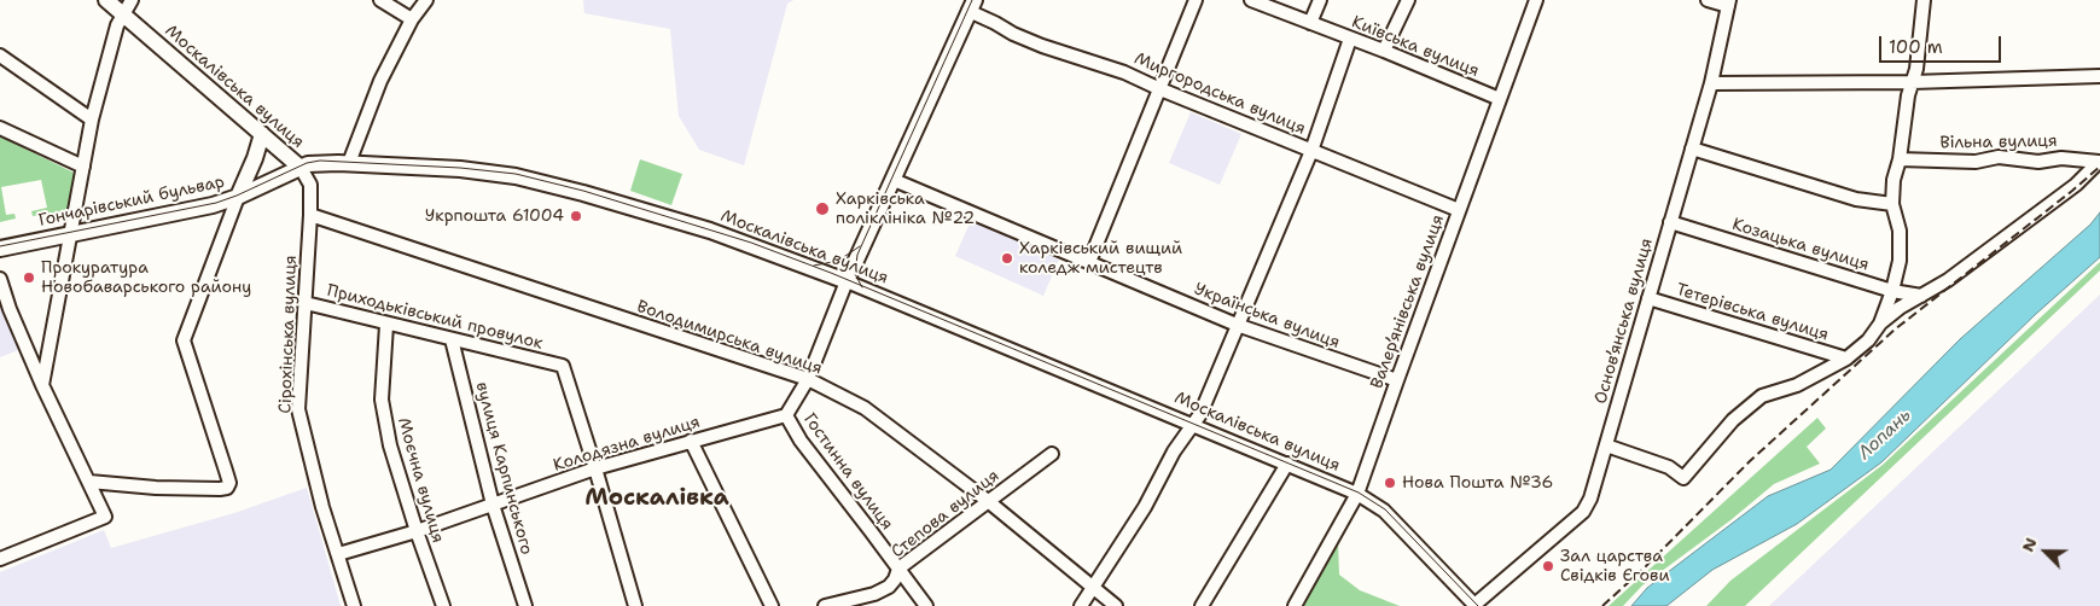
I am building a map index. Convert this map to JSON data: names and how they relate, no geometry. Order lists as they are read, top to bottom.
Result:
{
  "streets": {
    "main road": ["Москалівська вулиця", "Гончарівський бульвар"],
    "street": [
      "Київська вулиця",
      "Миргородська вулиця",
      "Вільна вулиця",
      "Козацька вулиця",
      "Валер’янівська вулиця",
      "Тетерівська вулиця",
      "Українська вулиця",
      "Приходьківський провулок",
      "Основ’янська вулиця",
      "Сірохінська вулиця",
      "Володимирська вулиця",
      "Колодязна вулиця",
      "вулиця Карпинського",
      "Гостинна вулиця",
      "Моєчна вулиця",
      "Степова вулиця"
    ]
  },
  "crossings": [
    ["Київська вулиця", "Валер’янівська вулиця"],
    ["Москалівська вулиця", "Гончарівський бульвар"],
    ["Москалівська вулиця", "Валер’янівська вулиця"],
    ["Москалівська вулиця", "Основ’янська вулиця"],
    ["Москалівська вулиця", "Сірохінська вулиця"],
    ["Миргородська вулиця", "Валер’янівська вулиця"],
    ["Гончарівський бульвар", "Сірохінська вулиця"],
    ["Козацька вулиця", "Основ’янська вулиця"],
    ["Валер’янівська вулиця", "Українська вулиця"],
    ["Тетерівська вулиця", "Основ’янська вулиця"],
    ["Приходьківський провулок", "Сірохінська вулиця"],
    ["Приходьківський провулок", "Колодязна вулиця"],
    ["Приходьківський провулок", "вулиця Карпинського"],
    ["Приходьківський провулок", "Моєчна вулиця"],
    ["Сірохінська вулиця", "Володимирська вулиця"],
    ["Сірохінська вулиця", "Колодязна вулиця"],
    ["Володимирська вулиця", "Степова вулиця"],
    ["Колодязна вулиця", "вулиця Карпинського"],
    ["Колодязна вулиця", "Гостинна вулиця"],
    ["Колодязна вулиця", "Моєчна вулиця"],
    ["Гостинна вулиця", "Степова вулиця"]
  ],
  "districts": ["Москалівка"],
  "water": ["Лопань"],
  "places": [
    "Харківська поліклініка №22",
    "Укрпошта 61004",
    "Харківський вищий коледж мистецтв",
    "Прокуратура Новобаварського району",
    "Нова Пошта №36",
    "Зал царства Свідків Єгови"
  ],
  "scale_bar": "100 m",
  "north": "top left"
}
